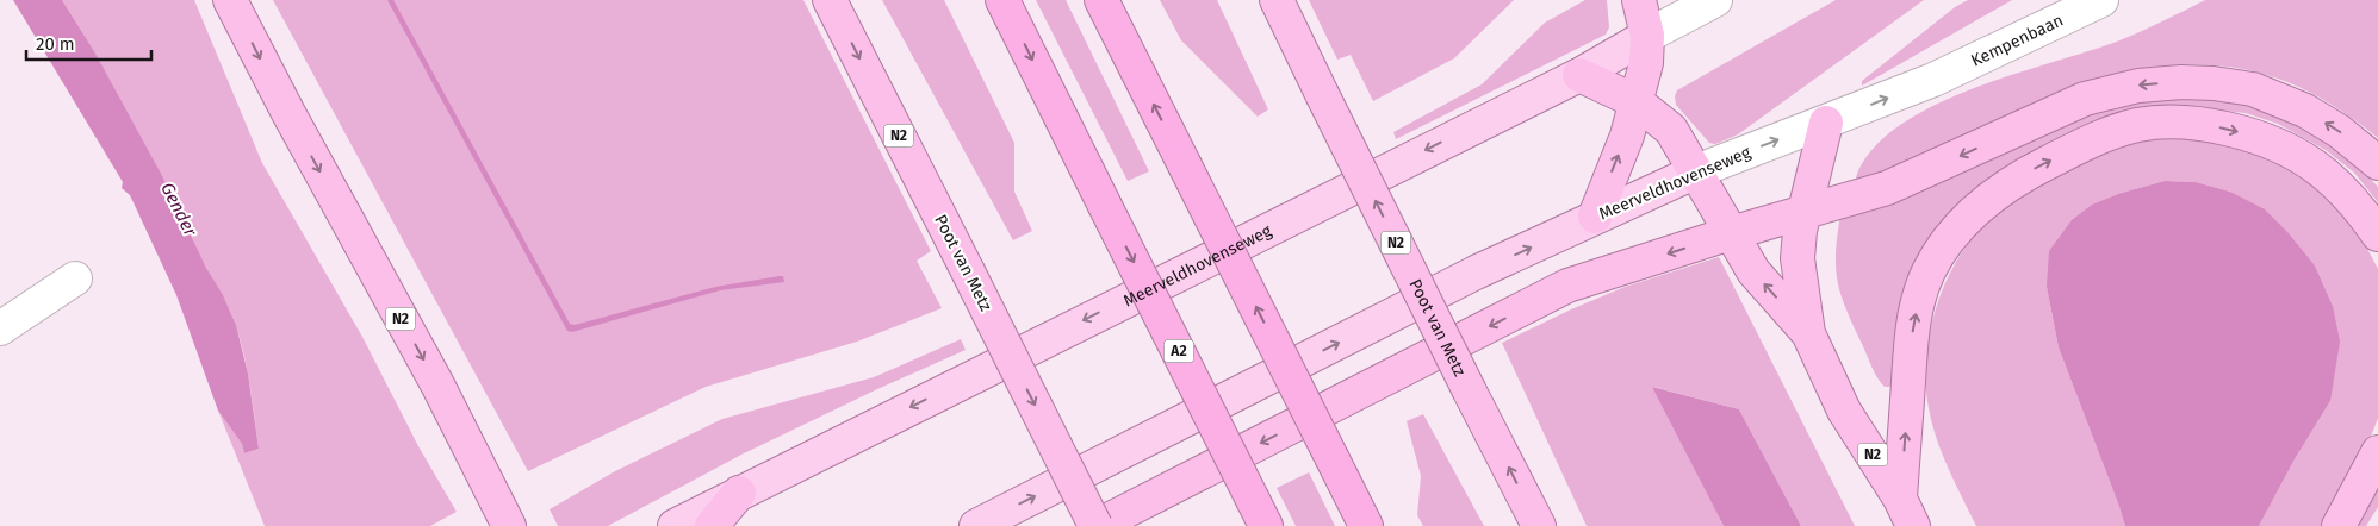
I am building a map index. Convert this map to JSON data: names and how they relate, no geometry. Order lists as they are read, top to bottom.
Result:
{
  "streets": {
    "highway": ["N2", "Poot van Metz", "A2"],
    "main road": ["Kempenbaan", "Meerveldhovenseweg"]
  },
  "crossings": [
    ["Kempenbaan", "Meerveldhovenseweg"],
    ["N2", "Meerveldhovenseweg"]
  ],
  "water": ["Gender"],
  "scale_bar": "20 m"
}
